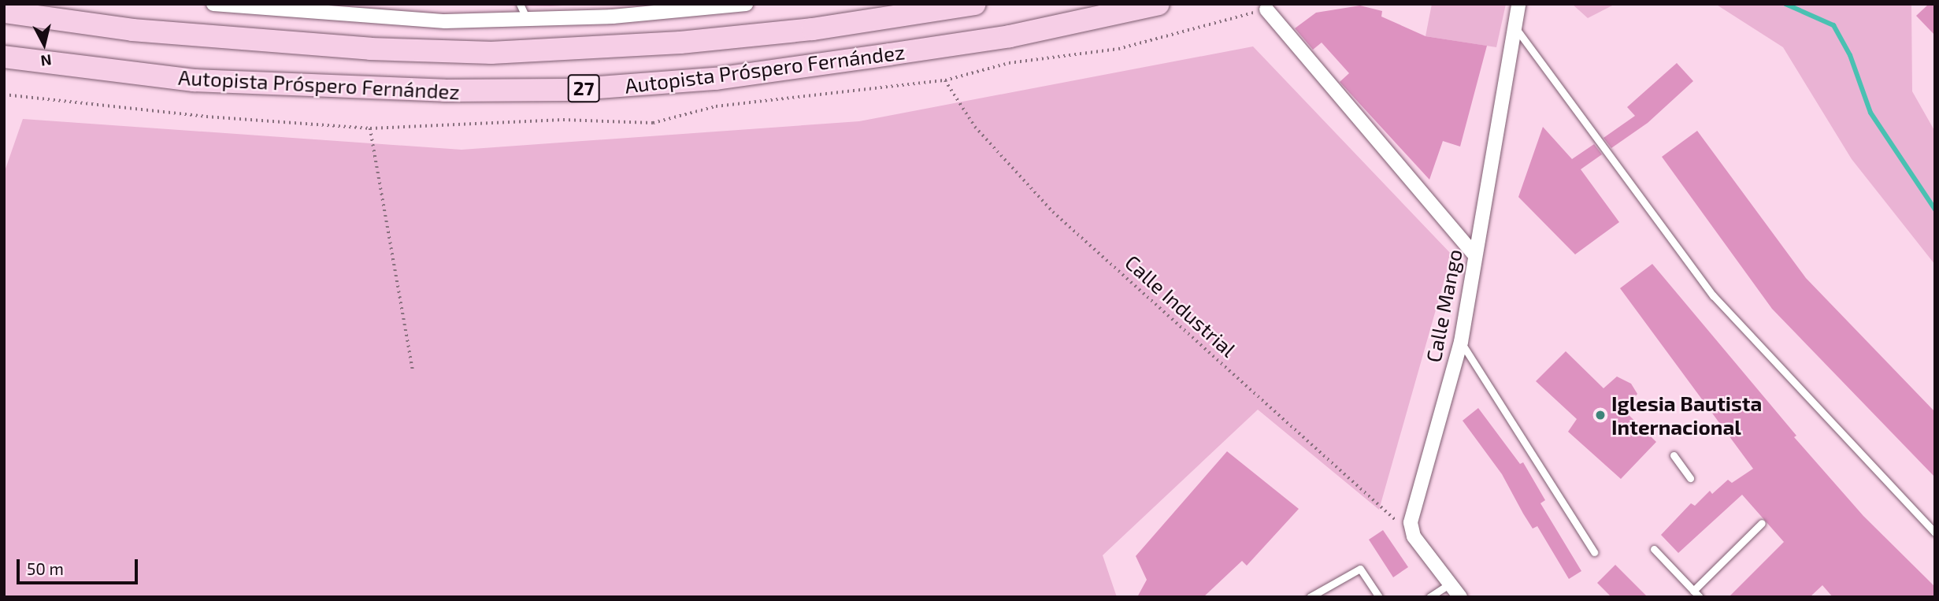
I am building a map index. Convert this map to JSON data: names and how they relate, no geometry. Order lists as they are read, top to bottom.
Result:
{
  "streets": {
    "highway": ["Autopista Próspero Fernández", "27"],
    "street": ["Calle Mango"],
    "path": ["Calle Industrial"]
  },
  "crossings": [
    ["Calle Industrial", "Calle Mango"]
  ],
  "places": ["Iglesia Bautista Internacional"],
  "scale_bar": "50 m",
  "north": "bottom"
}
